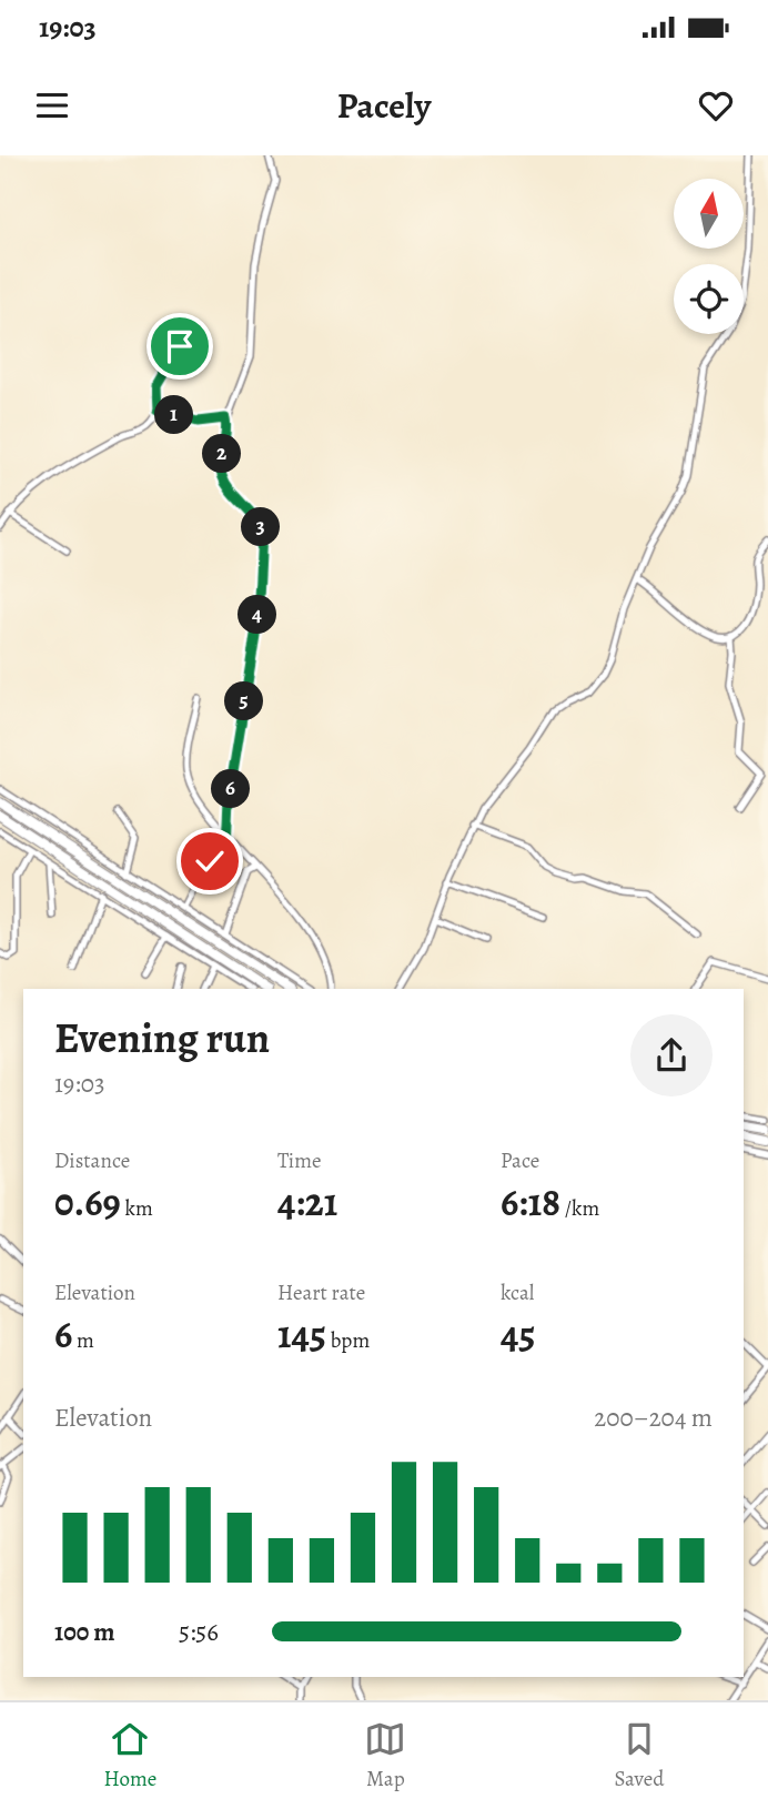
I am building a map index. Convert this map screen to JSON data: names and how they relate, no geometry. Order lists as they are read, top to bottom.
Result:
{
  "north": "top",
  "page": {
    "status": "19:03",
    "header": "Pacely",
    "pins": [
      "1",
      "2",
      "3",
      "4",
      "5",
      "6"
    ],
    "heading": ["Evening run", "19:03"],
    "stats": [
      ["Distance", "0.69 km"],
      ["Time", "4:21"],
      ["Pace", "6:18 /km"],
      ["Elevation", "6 m"],
      ["Heart rate", "145 bpm"],
      ["kcal", "45"]
    ],
    "chart": ["Elevation", "200–204 m"],
    "list": [
      {
        "name": "100 m",
        "note": "5:56"
      }
    ],
    "tabs": ["Home", "Map", "Saved"]
  }
}
